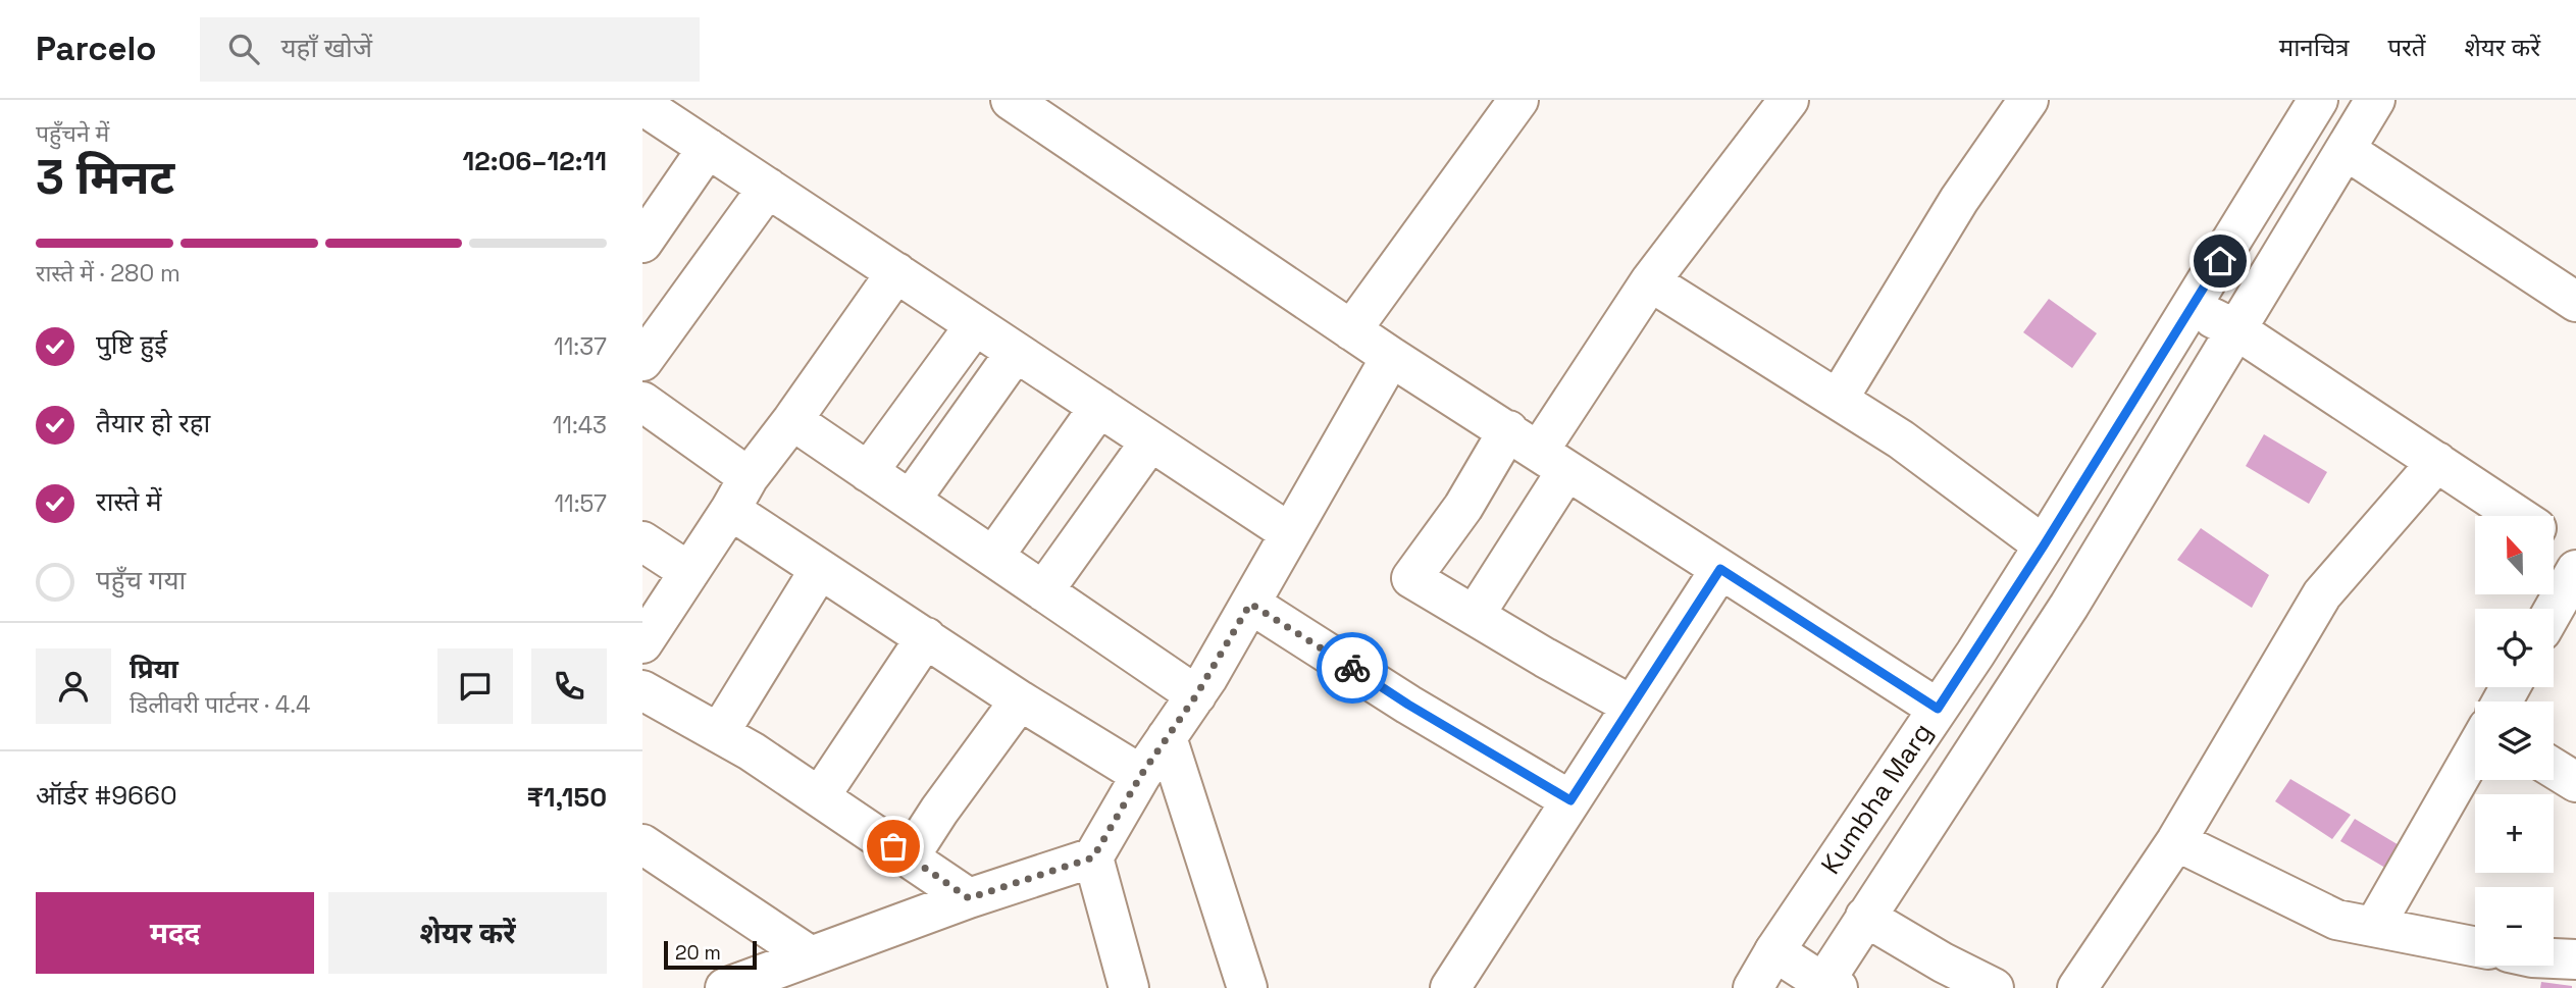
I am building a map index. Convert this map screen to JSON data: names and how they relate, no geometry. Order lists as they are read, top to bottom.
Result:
{
  "streets": {
    "street": ["Kumbha Marg"]
  },
  "scale_bar": "20 m",
  "north": "top",
  "page": {
    "header": "Parcelo",
    "search": "यहाँ खोजें",
    "nav": ["मानचित्र", "परतें", "शेयर करें"],
    "heading": ["3 मिनट", "पहुँचने में", "12:06–12:11"],
    "panel": [
      "प्रिया",
      "डिलीवरी पार्टनर · 4.4",
      "ऑर्डर #9660",
      "₹1,150"
    ],
    "bar": "रास्ते में · 280 m",
    "list": [
      ["पुष्टि हुई", "11:37"],
      ["तैयार हो रहा", "11:43"],
      ["रास्ते में", "11:57"],
      "पहुँच गया"
    ],
    "map_buttons": ["+", "−"],
    "buttons": ["मदद", "शेयर करें"],
    "scale": "20 m"
  }
}
